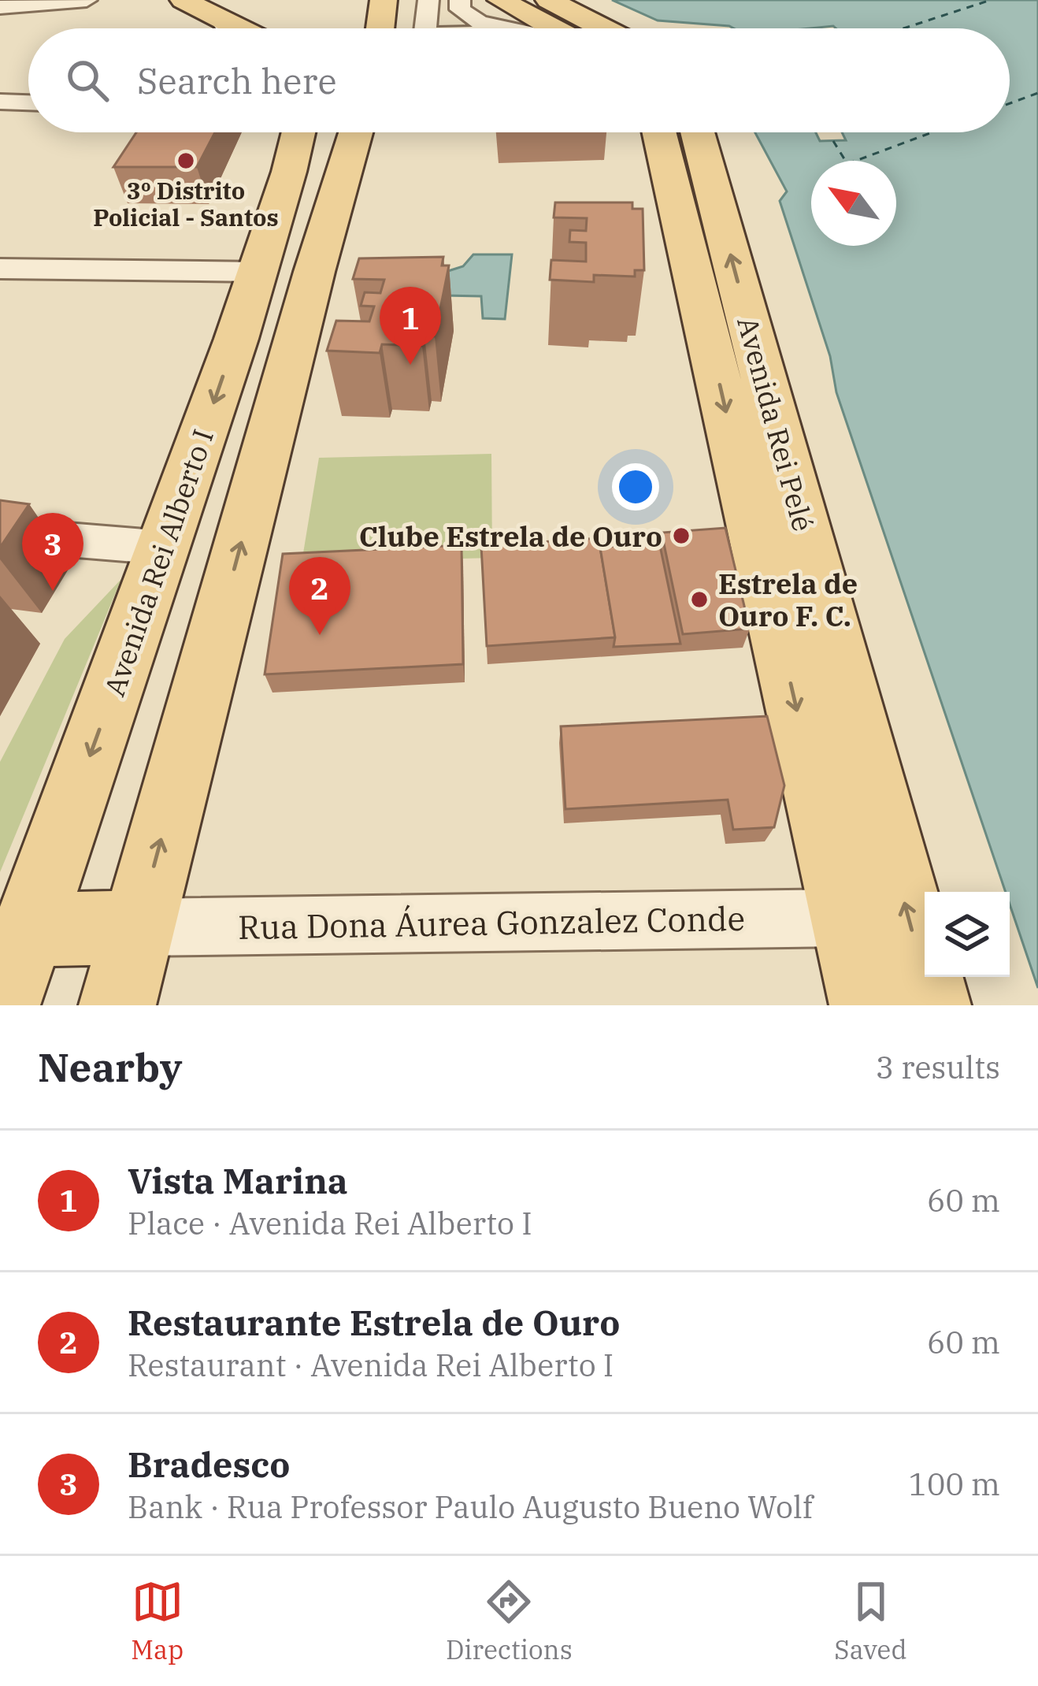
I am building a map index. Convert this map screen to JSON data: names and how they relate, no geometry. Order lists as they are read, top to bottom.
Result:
{
  "streets": {
    "main road": ["Avenida Rei Pelé", "Avenida Rei Alberto I"],
    "street": ["Rua Dona Áurea Gonzalez Conde"]
  },
  "crossings": [
    ["Avenida Rei Pelé", "Rua Dona Áurea Gonzalez Conde"],
    ["Avenida Rei Alberto I", "Rua Dona Áurea Gonzalez Conde"]
  ],
  "places": ["3º Distrito Policial - Santos", "Clube Estrela de Ouro", "Estrela de Ouro F. C."],
  "north": "top left",
  "page": {
    "search": "Search here",
    "pins": ["1", "3", "2"],
    "heading": ["Nearby", "3 results"],
    "list": [
      {
        "mark": "1",
        "name": "Vista Marina",
        "note": "Place · Avenida Rei Alberto I",
        "value": "60 m"
      },
      {
        "mark": "2",
        "name": "Restaurante Estrela de Ouro",
        "note": "Restaurant · Avenida Rei Alberto I",
        "value": "60 m"
      },
      {
        "mark": "3",
        "name": "Bradesco",
        "note": "Bank · Rua Professor Paulo Augusto Bueno Wolf",
        "value": "100 m"
      }
    ],
    "nav": ["Map", "Directions", "Saved"]
  }
}
